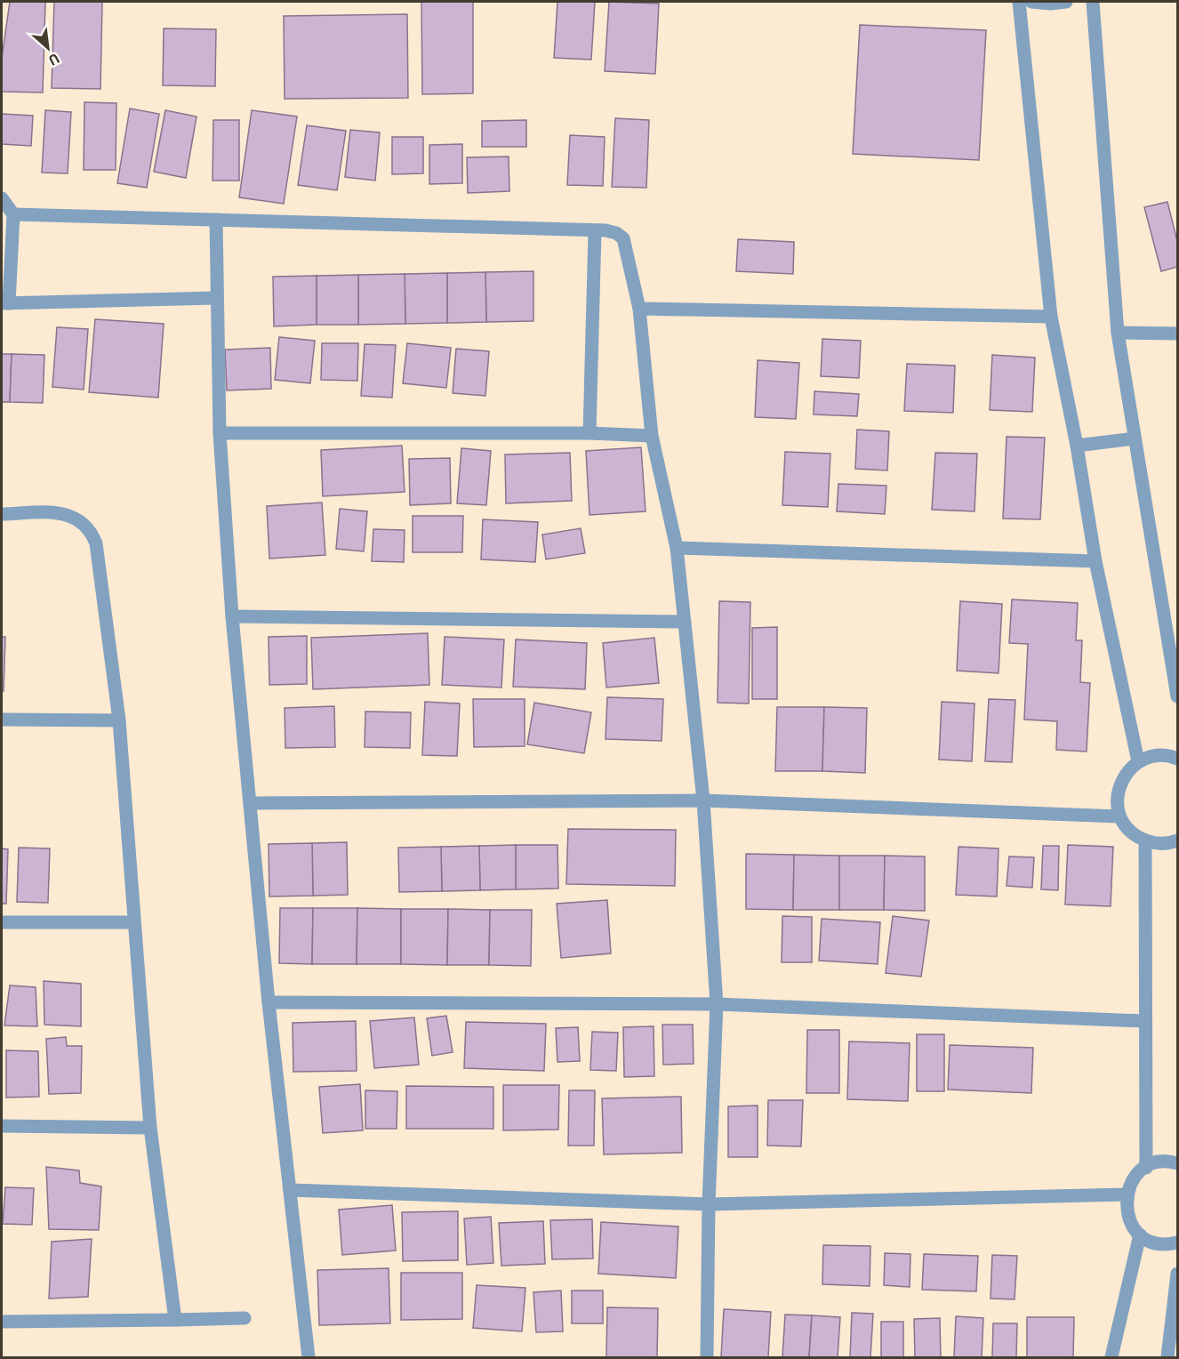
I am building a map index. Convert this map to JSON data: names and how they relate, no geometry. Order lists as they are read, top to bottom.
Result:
{
  "north": "bottom right"
}
